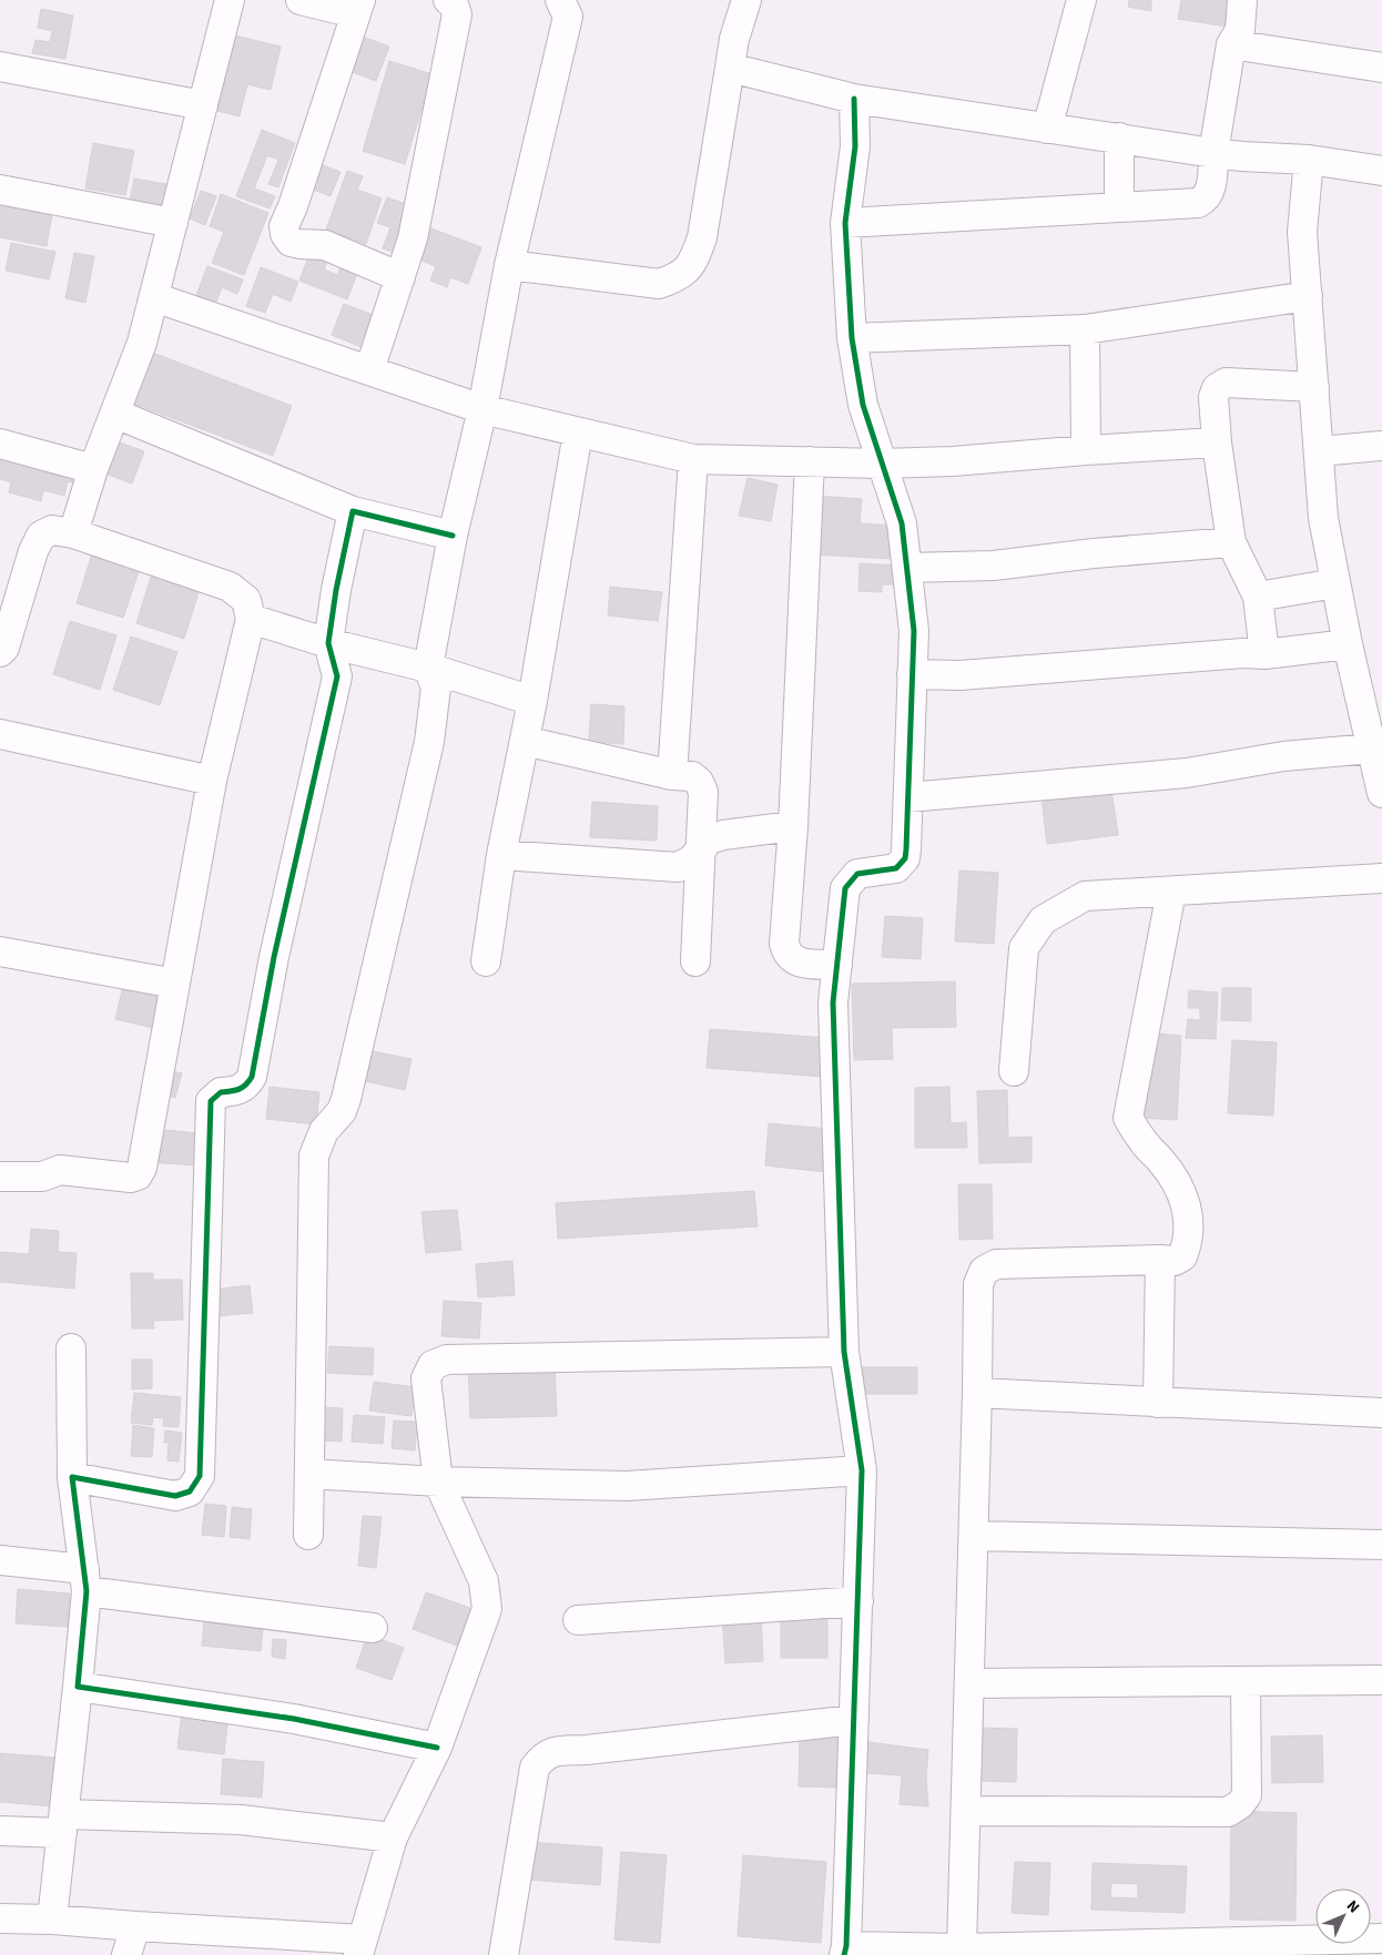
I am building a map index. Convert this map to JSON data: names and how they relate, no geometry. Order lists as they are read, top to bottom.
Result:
{
  "north": "top right"
}
